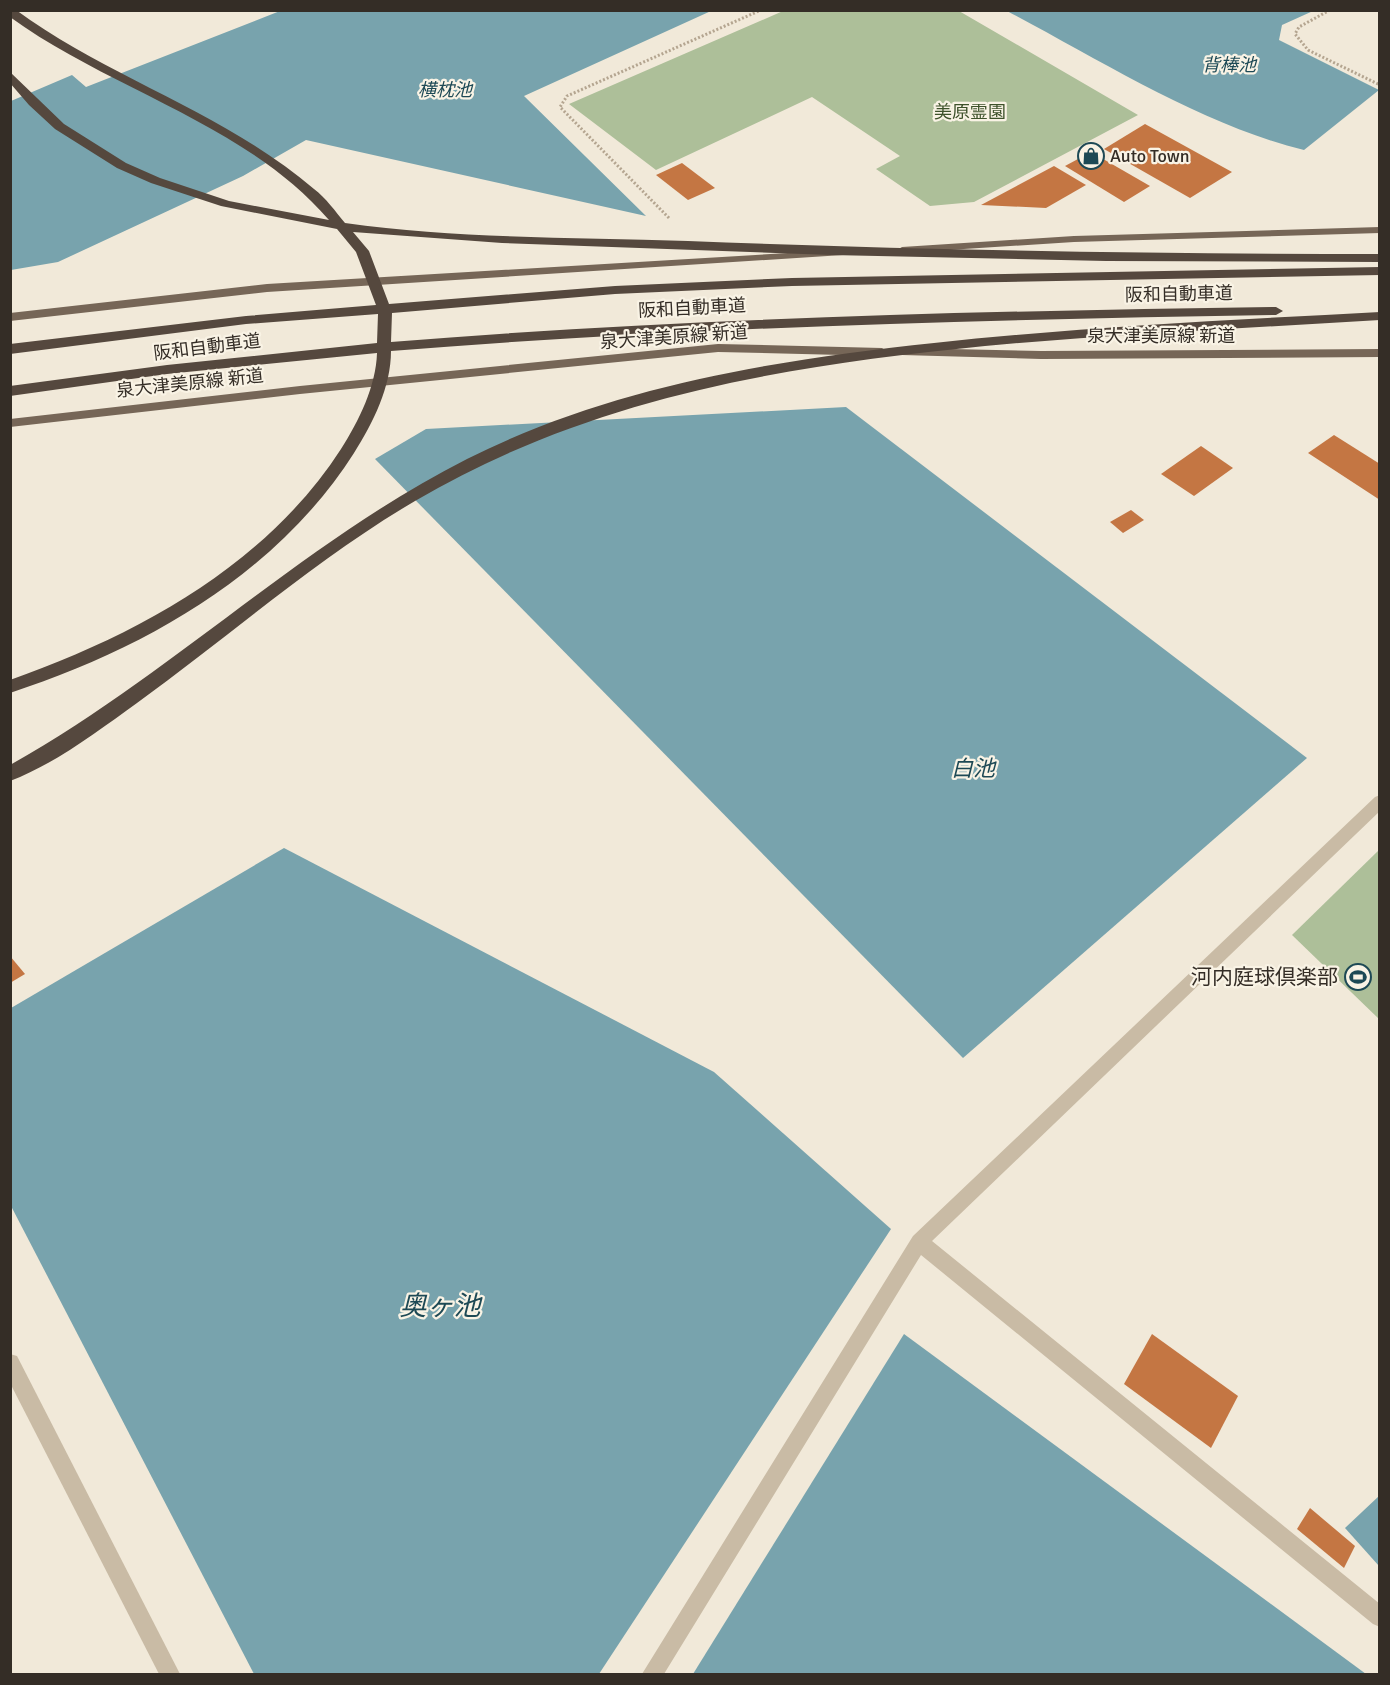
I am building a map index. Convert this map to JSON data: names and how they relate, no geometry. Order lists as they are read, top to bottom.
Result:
{
  "streets": {
    "highway": ["阪和自動車道"],
    "main road": ["泉大津美原線 新道"]
  },
  "water": [
    "背棒池",
    "横枕池",
    "白池",
    "奥ヶ池"
  ],
  "parks": ["美原霊園"],
  "places": {
    "shop": ["Auto Town"],
    "sports": ["河内庭球倶楽部"]
  }
}
